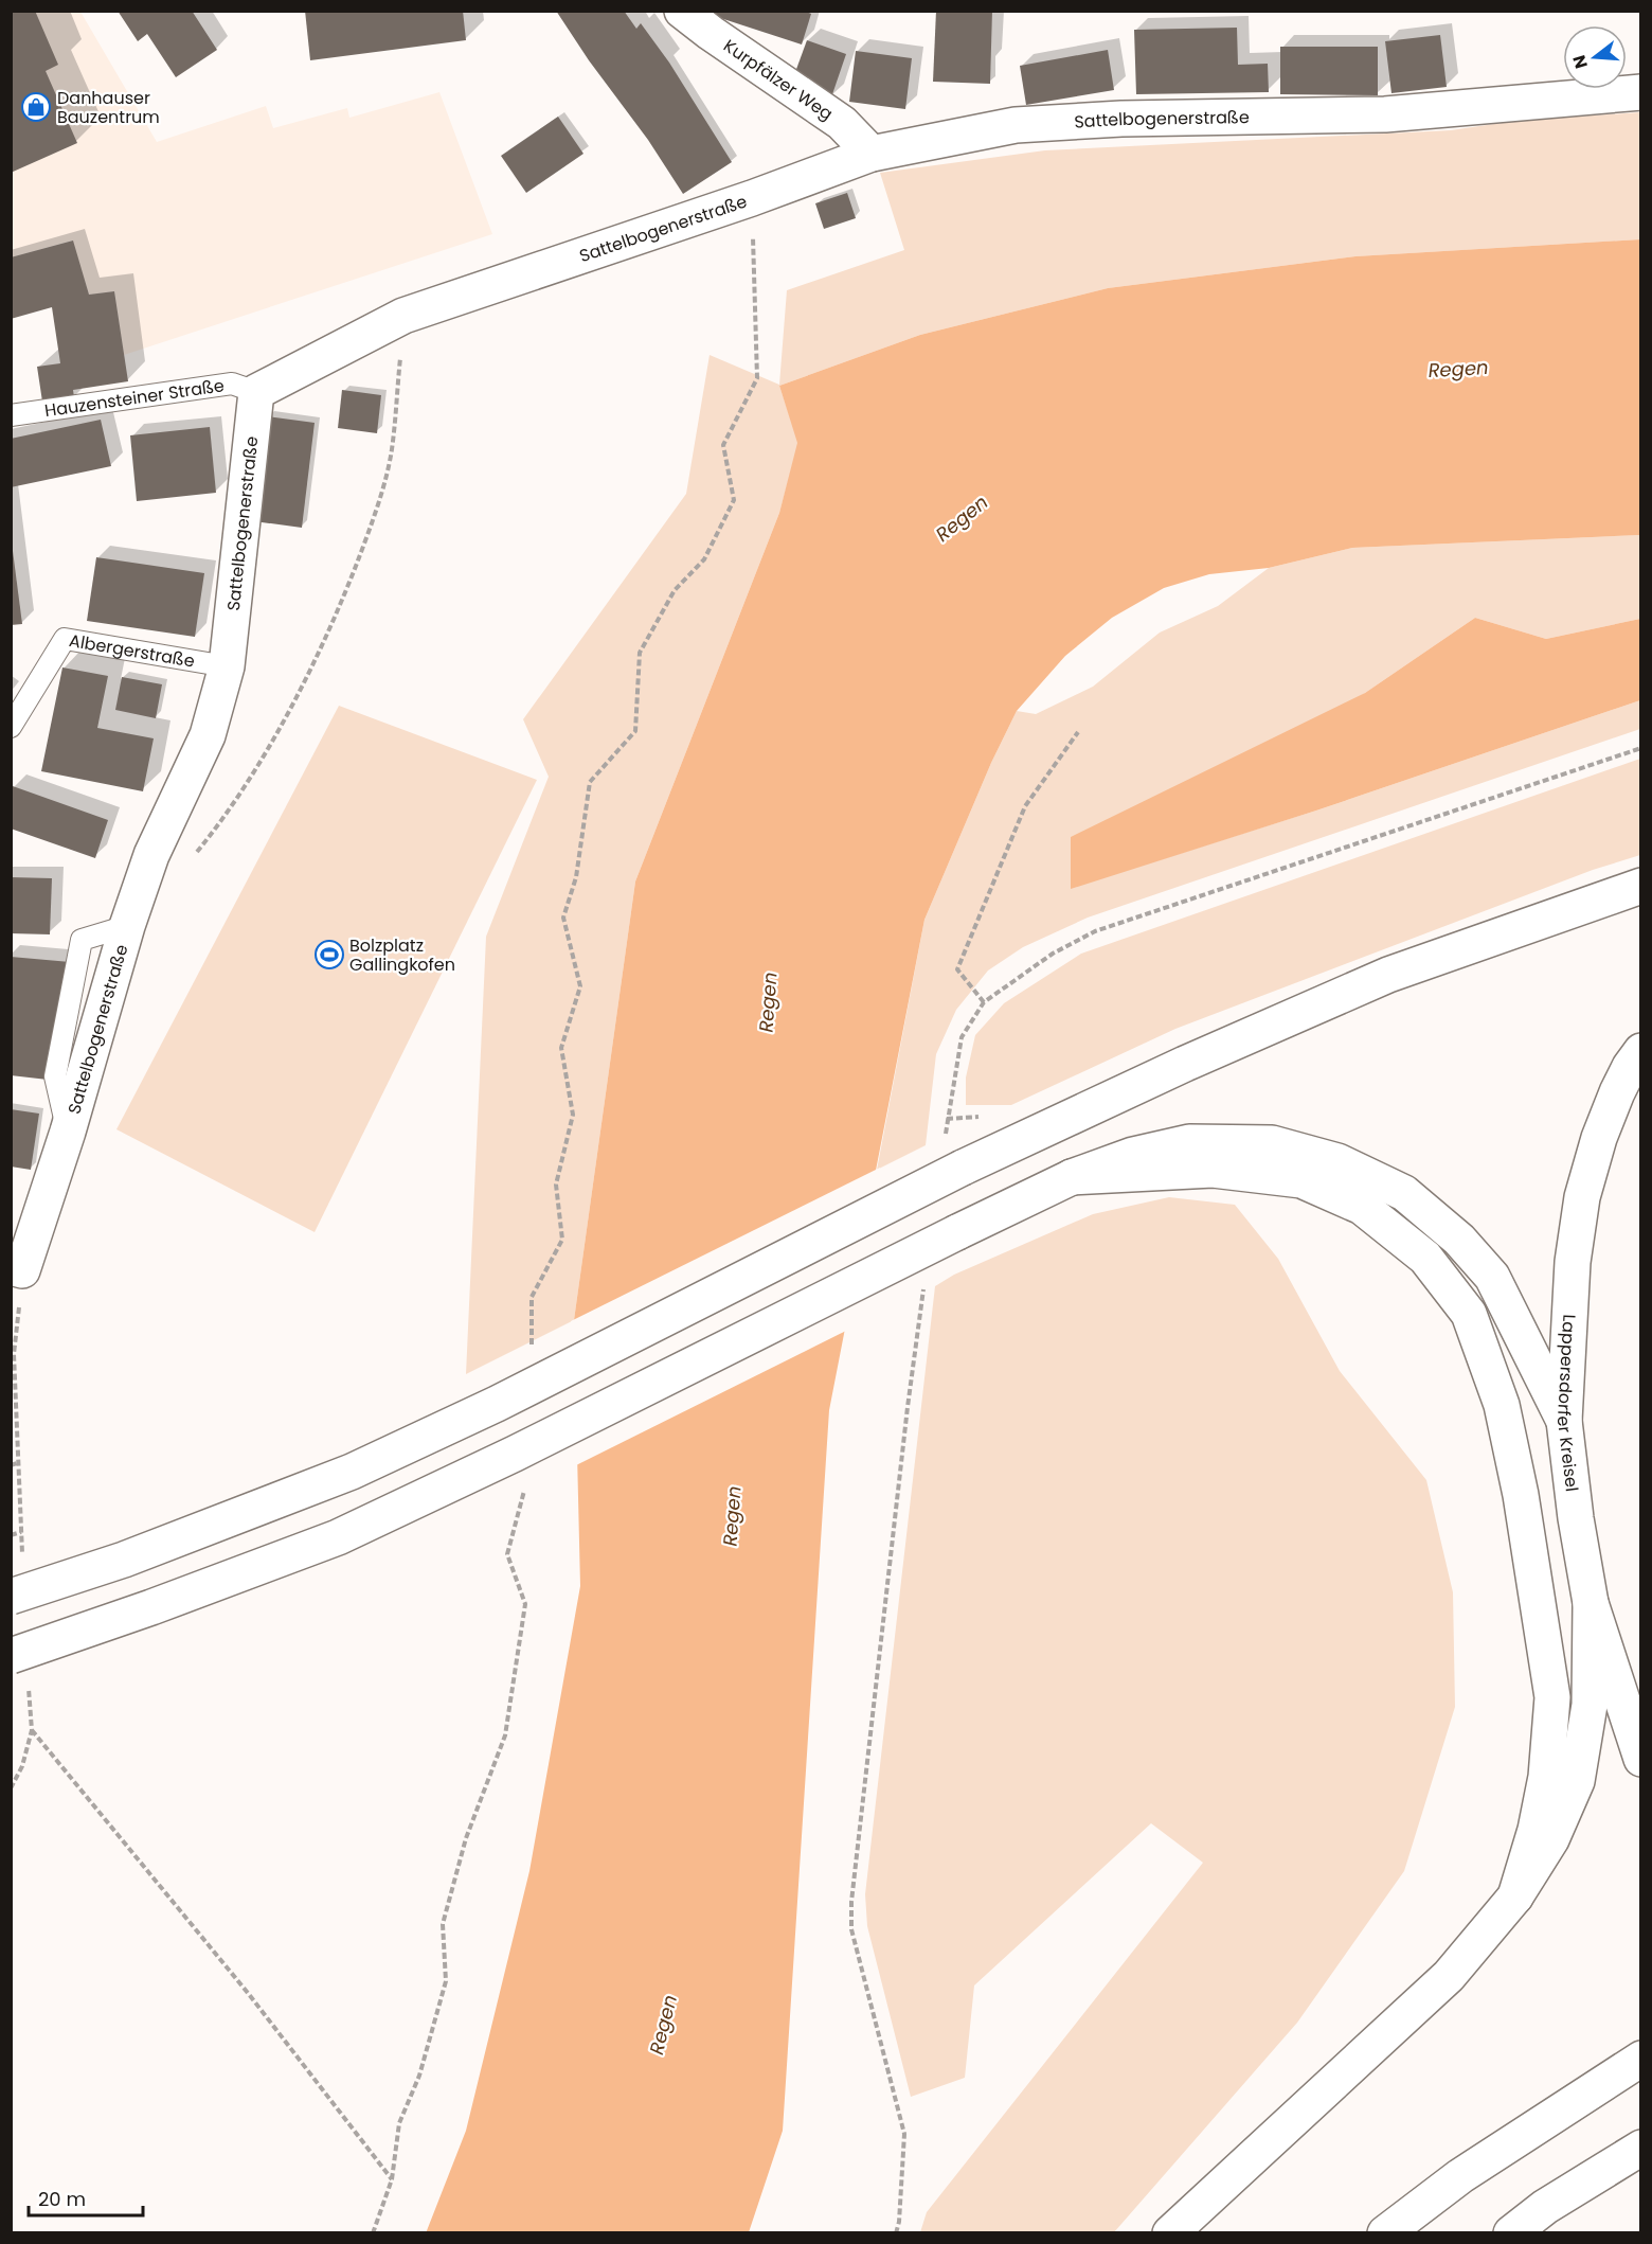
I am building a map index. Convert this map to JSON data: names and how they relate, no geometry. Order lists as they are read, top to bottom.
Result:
{
  "streets": {
    "main road": ["Kurpfälzer Weg", "Sattelbogenerstraße", "Lappersdorfer Kreisel"],
    "lane": ["Hauzensteiner Straße", "Albergerstraße"]
  },
  "crossings": [
    ["Kurpfälzer Weg", "Sattelbogenerstraße"],
    ["Sattelbogenerstraße", "Hauzensteiner Straße"],
    ["Sattelbogenerstraße", "Albergerstraße"]
  ],
  "water": ["Regen"],
  "places": {
    "shop": ["Danhauser Bauzentrum"],
    "sports": ["Bolzplatz Gallingkofen"]
  },
  "scale_bar": "20 m",
  "north": "left"
}
